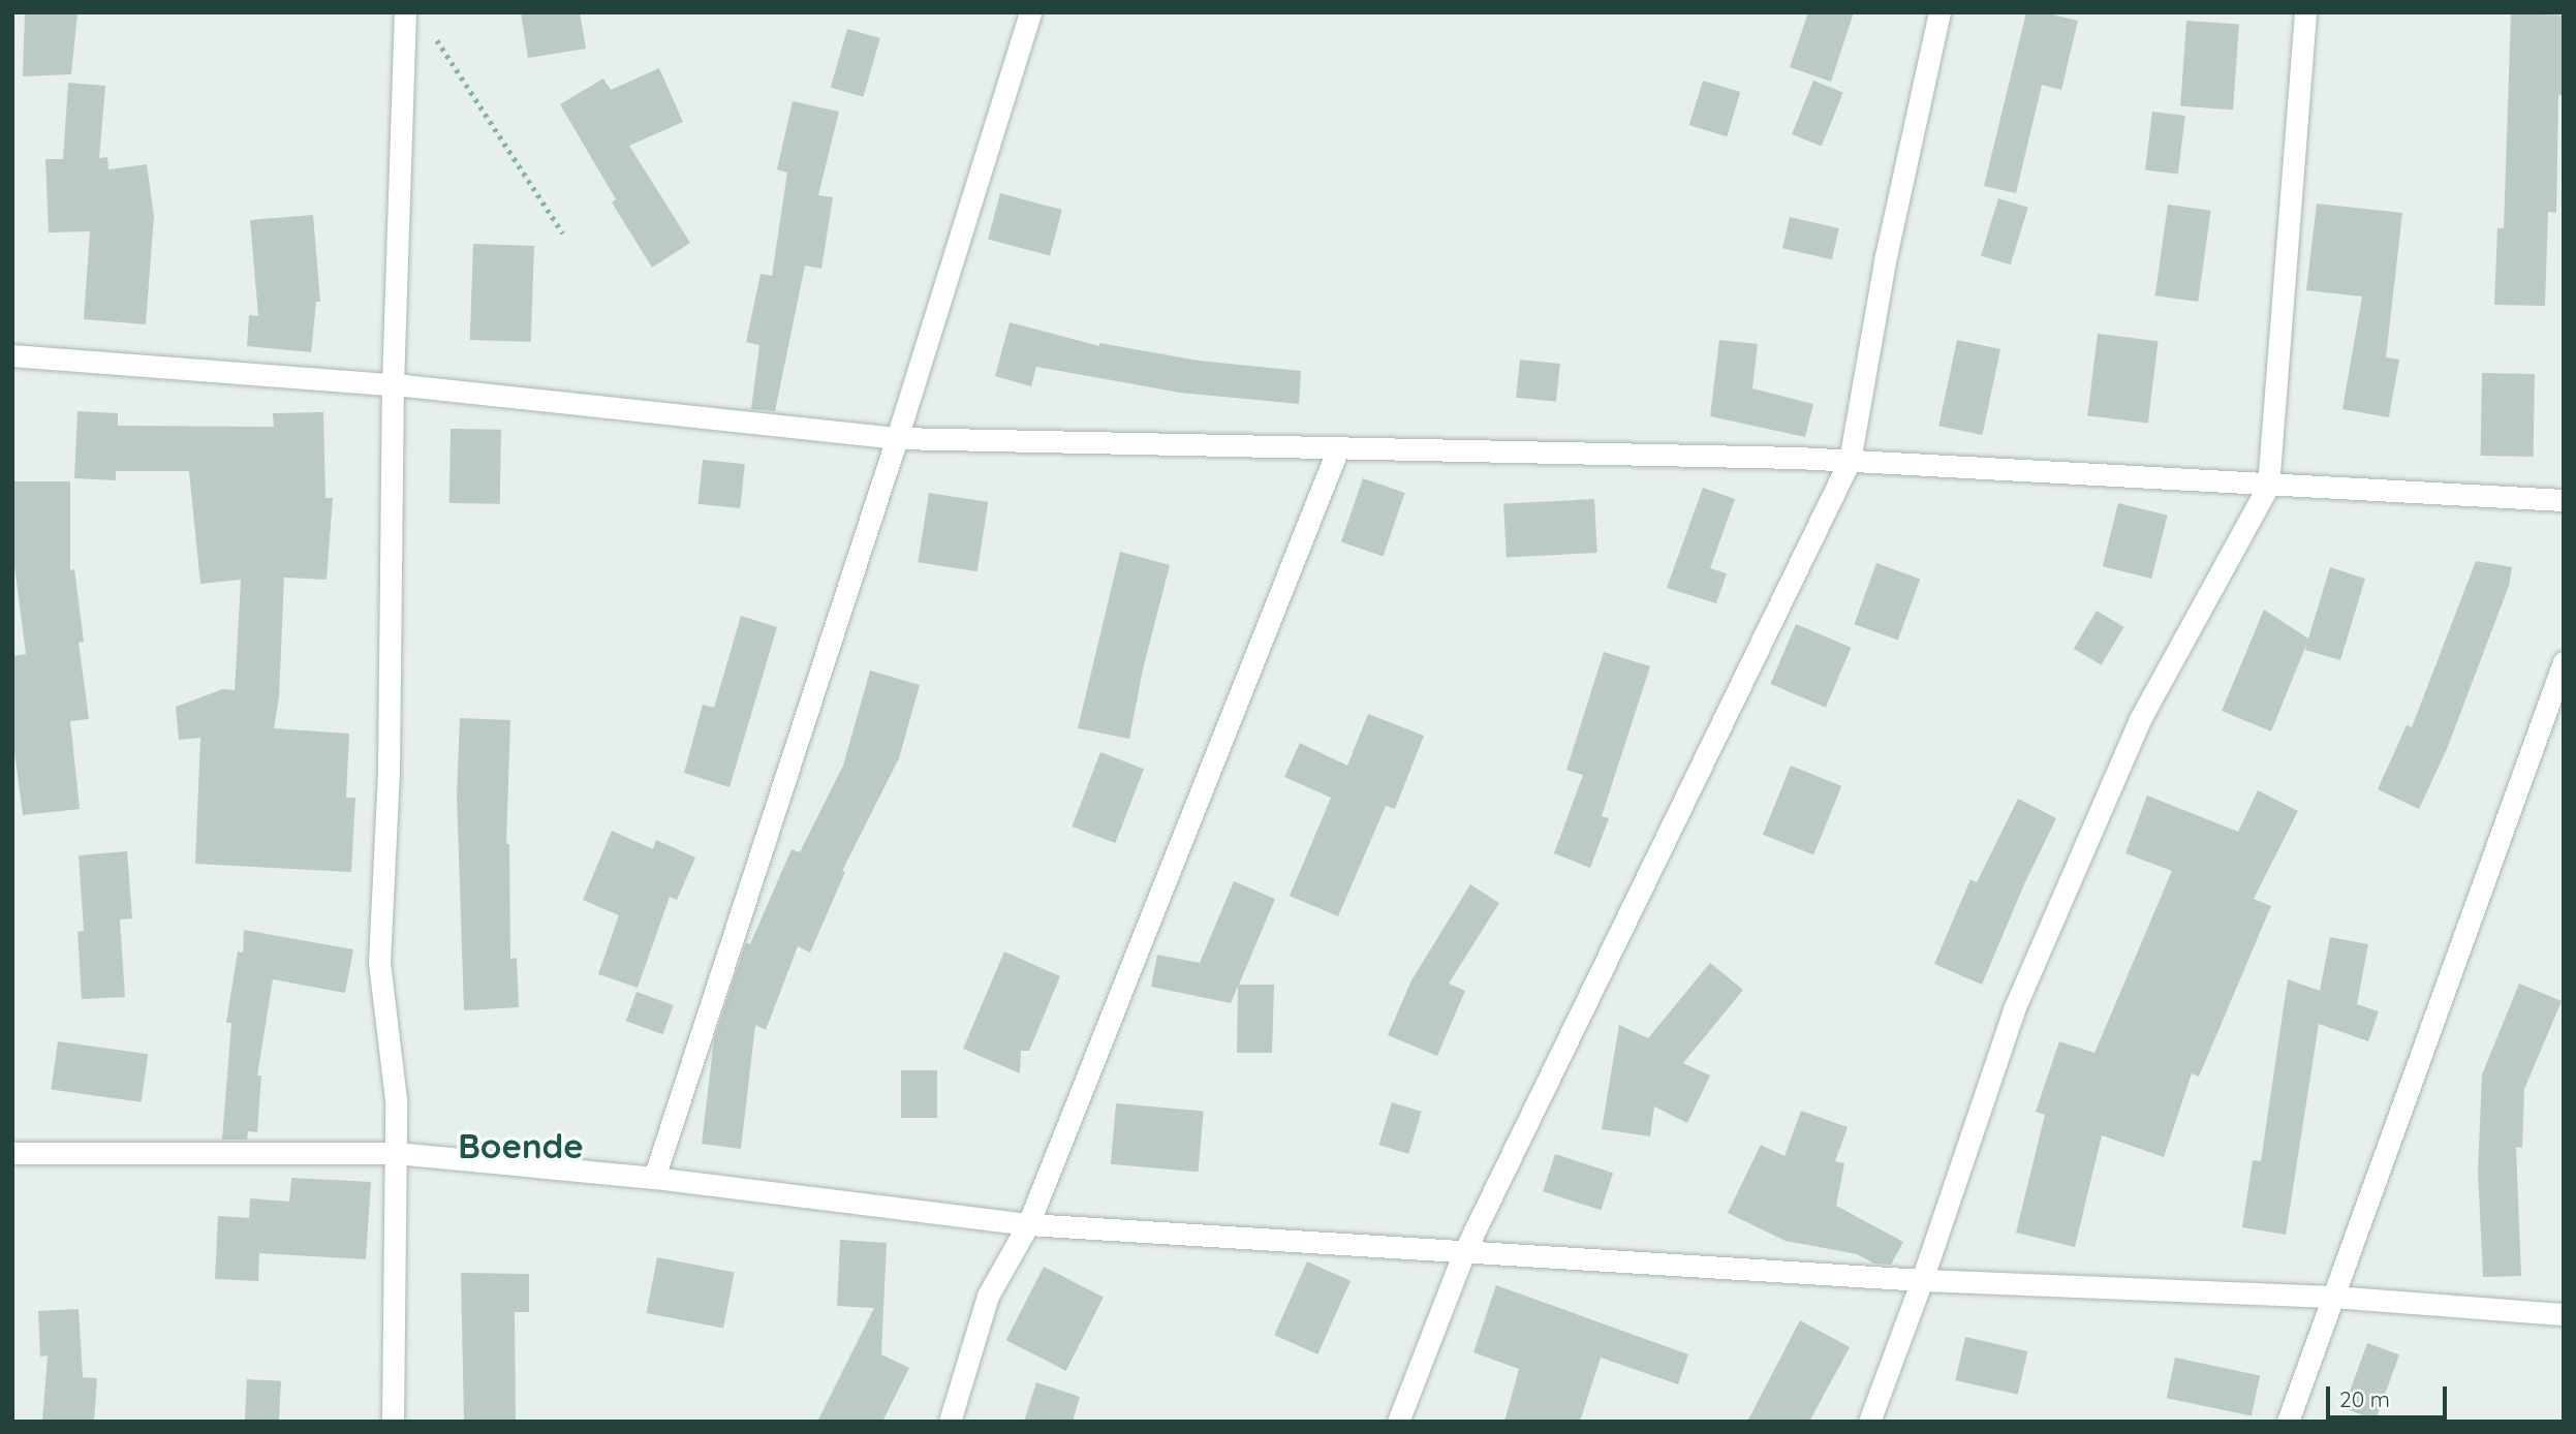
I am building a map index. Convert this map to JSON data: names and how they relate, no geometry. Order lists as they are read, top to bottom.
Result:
{
  "districts": ["Boende"],
  "scale_bar": "20 m"
}
